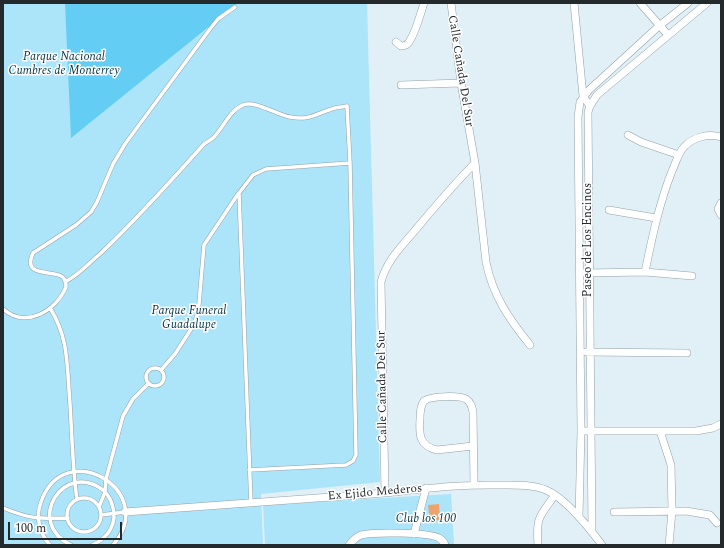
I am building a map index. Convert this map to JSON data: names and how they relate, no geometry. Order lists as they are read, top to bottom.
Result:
{
  "streets": {
    "street": ["Calle Cañada Del Sur", "Paseo de Los Encinos", "Ex Ejido Mederos"]
  },
  "crossings": [
    ["Calle Cañada Del Sur", "Ex Ejido Mederos"],
    ["Paseo de Los Encinos", "Ex Ejido Mederos"]
  ],
  "parks": ["Parque Nacional Cumbres de Monterrey", "Parque Funeral Guadalupe", "Club los 100"],
  "scale_bar": "100 m"
}
